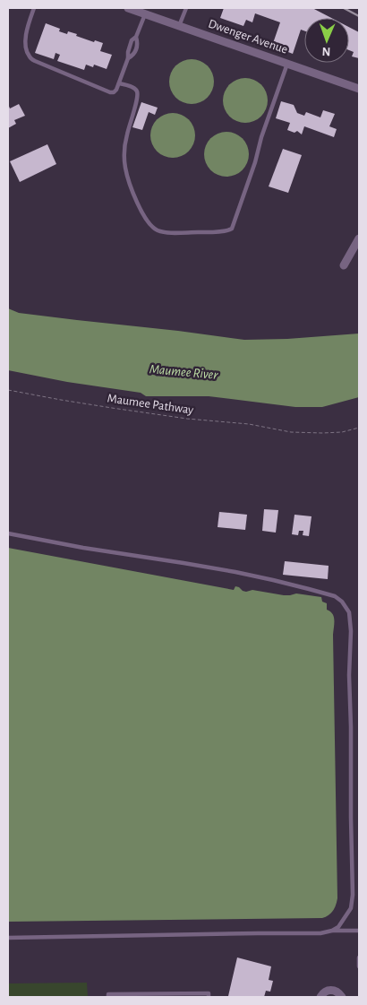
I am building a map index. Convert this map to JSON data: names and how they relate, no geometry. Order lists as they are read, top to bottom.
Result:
{
  "streets": {
    "street": ["Dwenger Avenue"],
    "path": ["Maumee Pathway"]
  },
  "water": ["Maumee River"],
  "north": "bottom"
}
